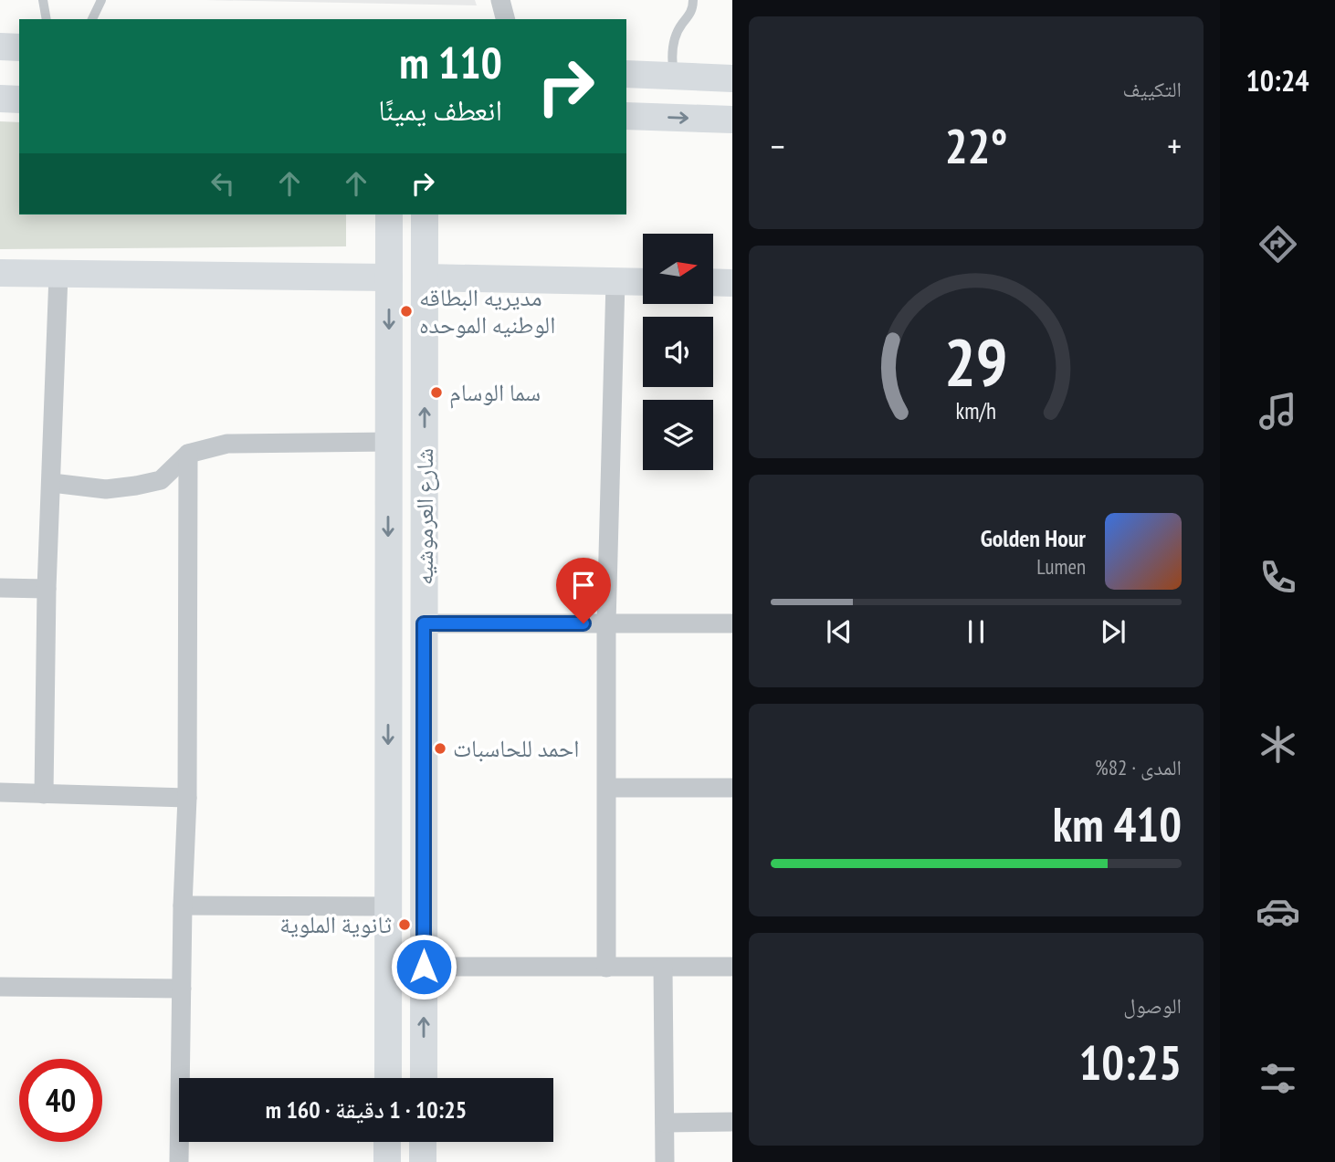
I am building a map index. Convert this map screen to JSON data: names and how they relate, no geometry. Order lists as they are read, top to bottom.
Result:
{
  "streets": {
    "street": ["شارع العرموشيه"]
  },
  "places": [
    "مديريه البطاقه الوطنيه الموحده",
    "سما الوسام",
    "احمد للحاسبات",
    "ثانوية الملوية"
  ],
  "north": "right",
  "page": {
    "tabs": "10:24",
    "tile": [
      "التكييف",
      ["المدى · 82%", "410 km"],
      ["الوصول", "10:25"]
    ],
    "turn": ["110 m", "انعطف يمينًا"],
    "heat": ["−", "22°", "+"],
    "song": ["Golden Hour", "Lumen"],
    "limit": "40",
    "trip": "10:25 · 1 دقيقة · 160 m",
    "gauge": ["29", "km/h"]
  }
}
